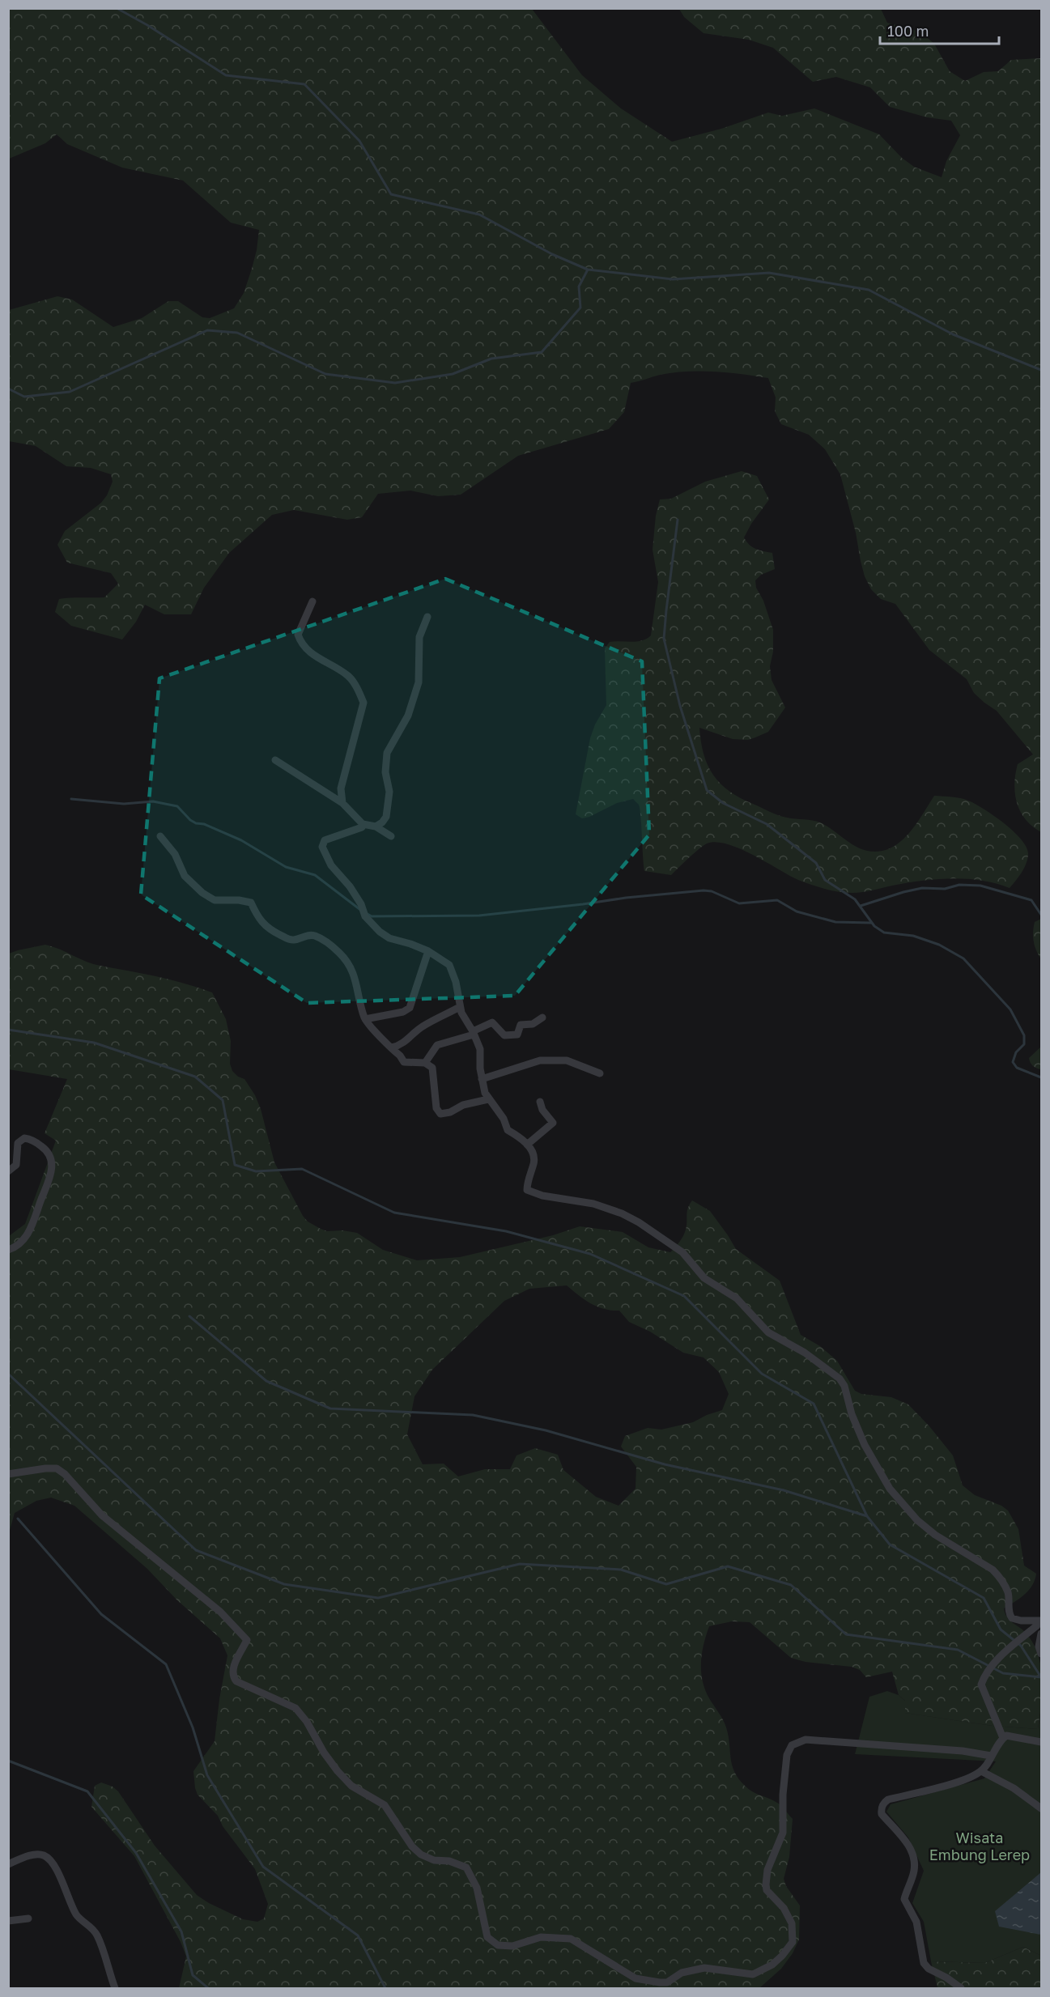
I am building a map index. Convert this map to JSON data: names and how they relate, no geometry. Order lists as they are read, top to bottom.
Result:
{
  "parks": ["Wisata Embung Lerep"],
  "scale_bar": "100 m"
}
